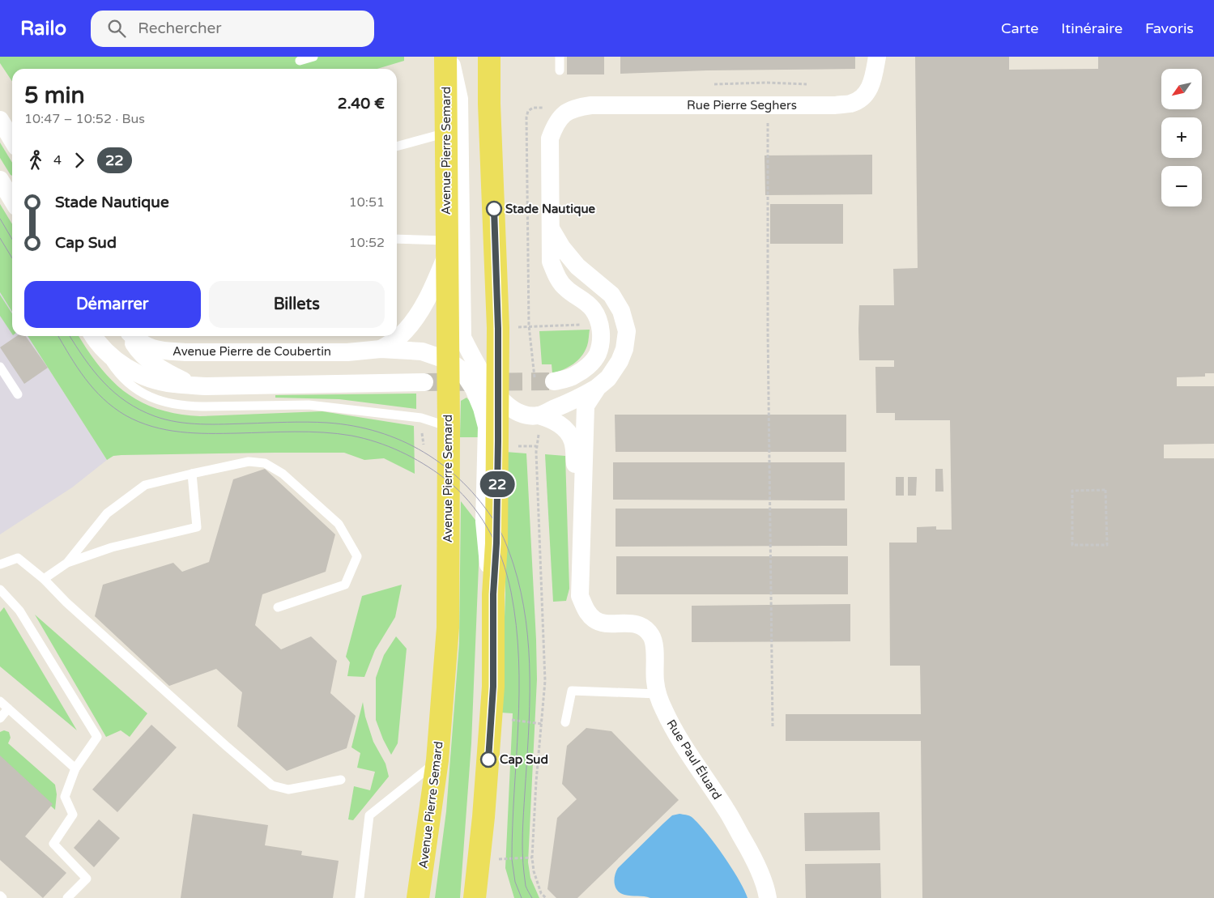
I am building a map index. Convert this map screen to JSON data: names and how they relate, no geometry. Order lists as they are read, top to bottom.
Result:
{
  "streets": {
    "main road": ["Avenue Pierre Semard"],
    "street": ["Rue Pierre Seghers", "Avenue Pierre de Coubertin", "Rue Paul Éluard"]
  },
  "crossings": [
    ["Avenue Pierre Semard", "Avenue Pierre de Coubertin"]
  ],
  "places": ["Stade Nautique", "Cap Sud"],
  "lines": ["bus line 22"],
  "north": "bottom left",
  "page": {
    "header": "Railo",
    "search": "Rechercher",
    "nav": ["Carte", "Itinéraire", "Favoris"],
    "on_map": "22",
    "map_buttons": ["+", "−"],
    "heading": ["5 min", "10:47 – 10:52 · Bus", "2.40 €"],
    "legs": ["4", "22"],
    "list": [
      {
        "name": "Stade Nautique",
        "value": "10:51"
      },
      {
        "name": "Cap Sud",
        "value": "10:52"
      }
    ],
    "buttons": ["Démarrer", "Billets"]
  }
}
